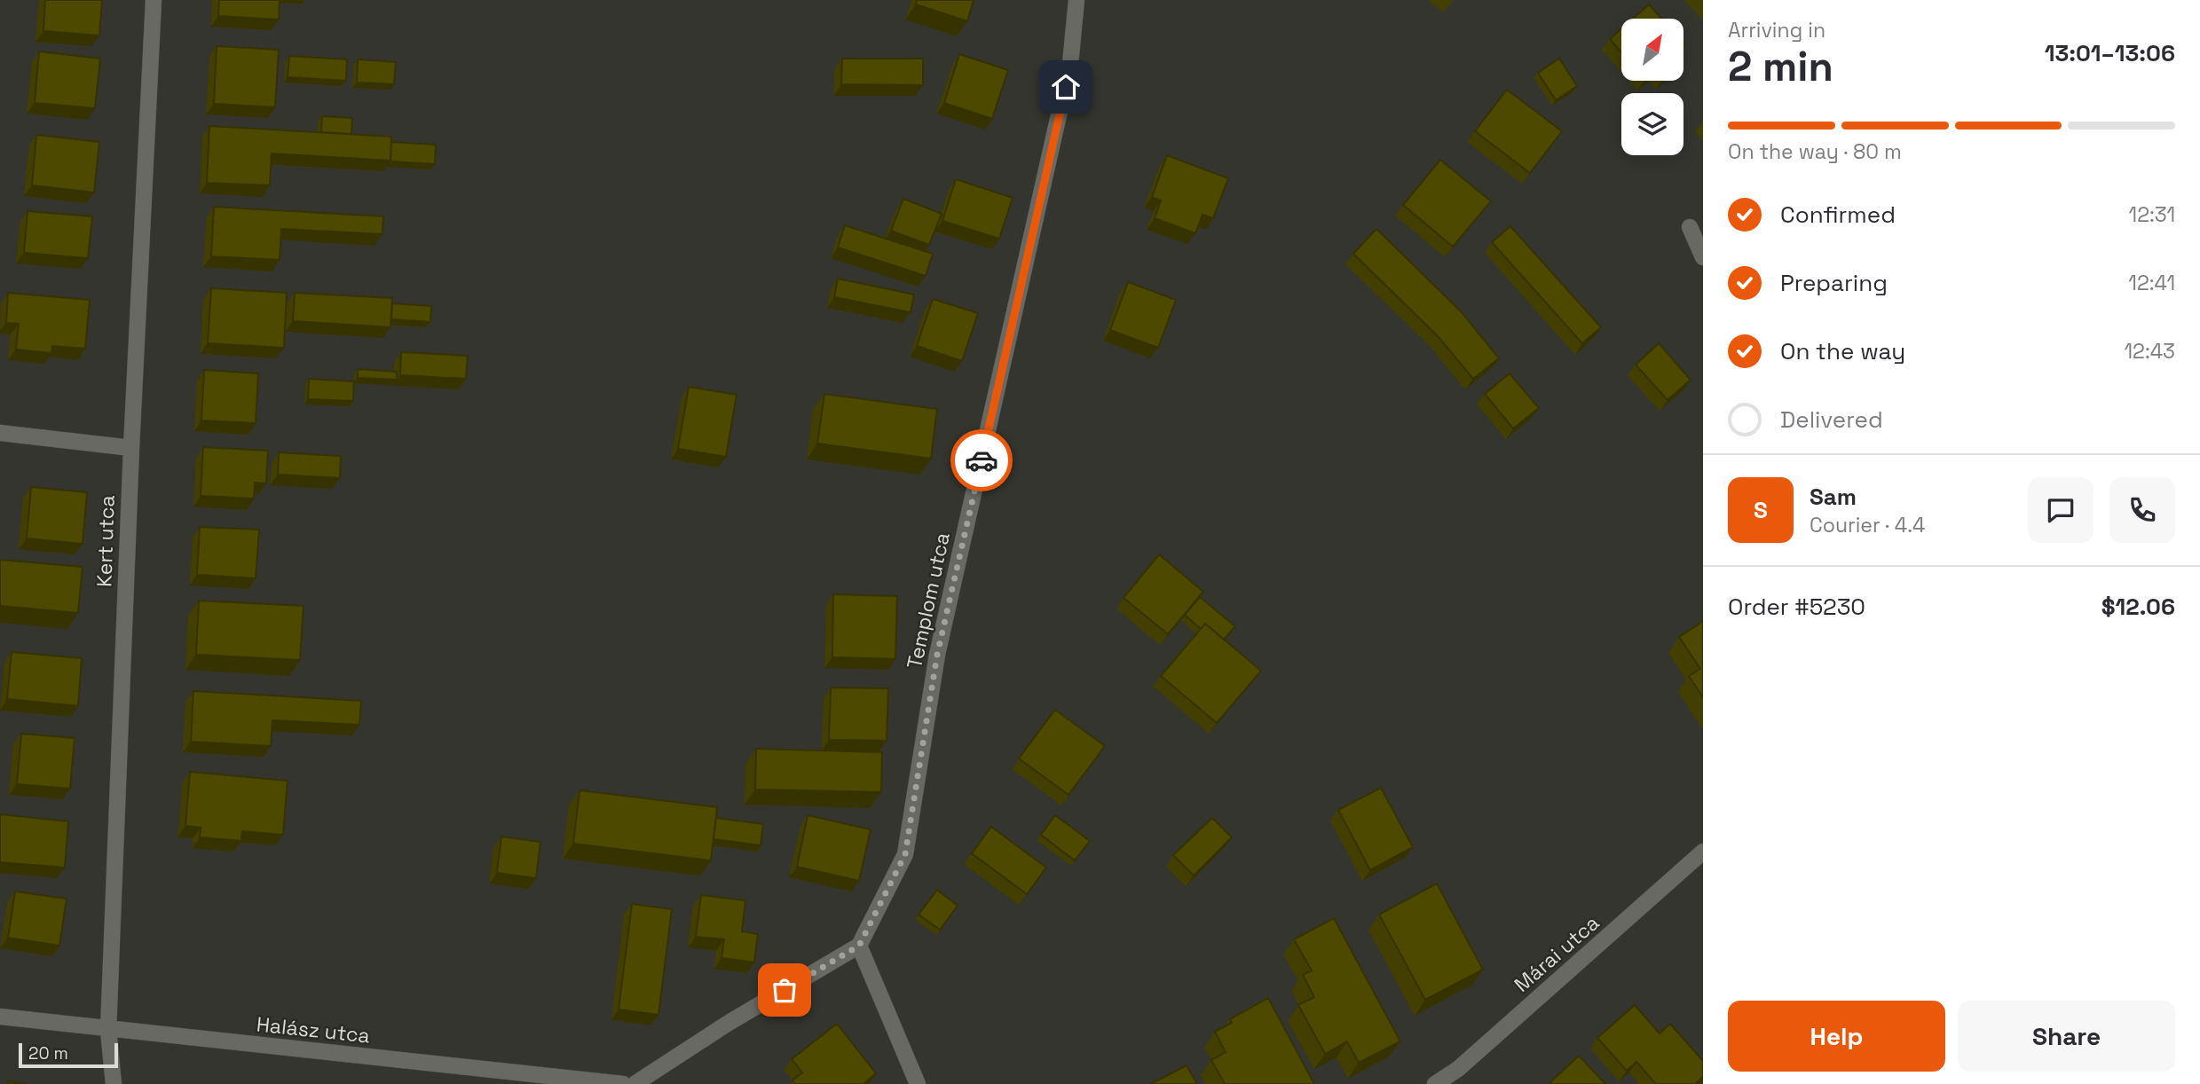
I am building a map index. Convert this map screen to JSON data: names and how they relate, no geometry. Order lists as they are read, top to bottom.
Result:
{
  "streets": {
    "street": [
      "Kert utca",
      "Templom utca",
      "Márai utca",
      "Halász utca"
    ]
  },
  "crossings": [
    ["Kert utca", "Halász utca"]
  ],
  "scale_bar": "20 m",
  "north": "top right",
  "page": {
    "heading": ["2 min", "Arriving in", "13:01–13:06"],
    "panel": [
      "Sam",
      "Courier · 4.4",
      "Order #5230",
      "$12.06"
    ],
    "bar": "On the way · 80 m",
    "list": [
      ["Confirmed", "12:31"],
      ["Preparing", "12:41"],
      ["On the way", "12:43"],
      "Delivered"
    ],
    "round": "S",
    "buttons": ["Help", "Share"],
    "scale": "20 m"
  }
}
